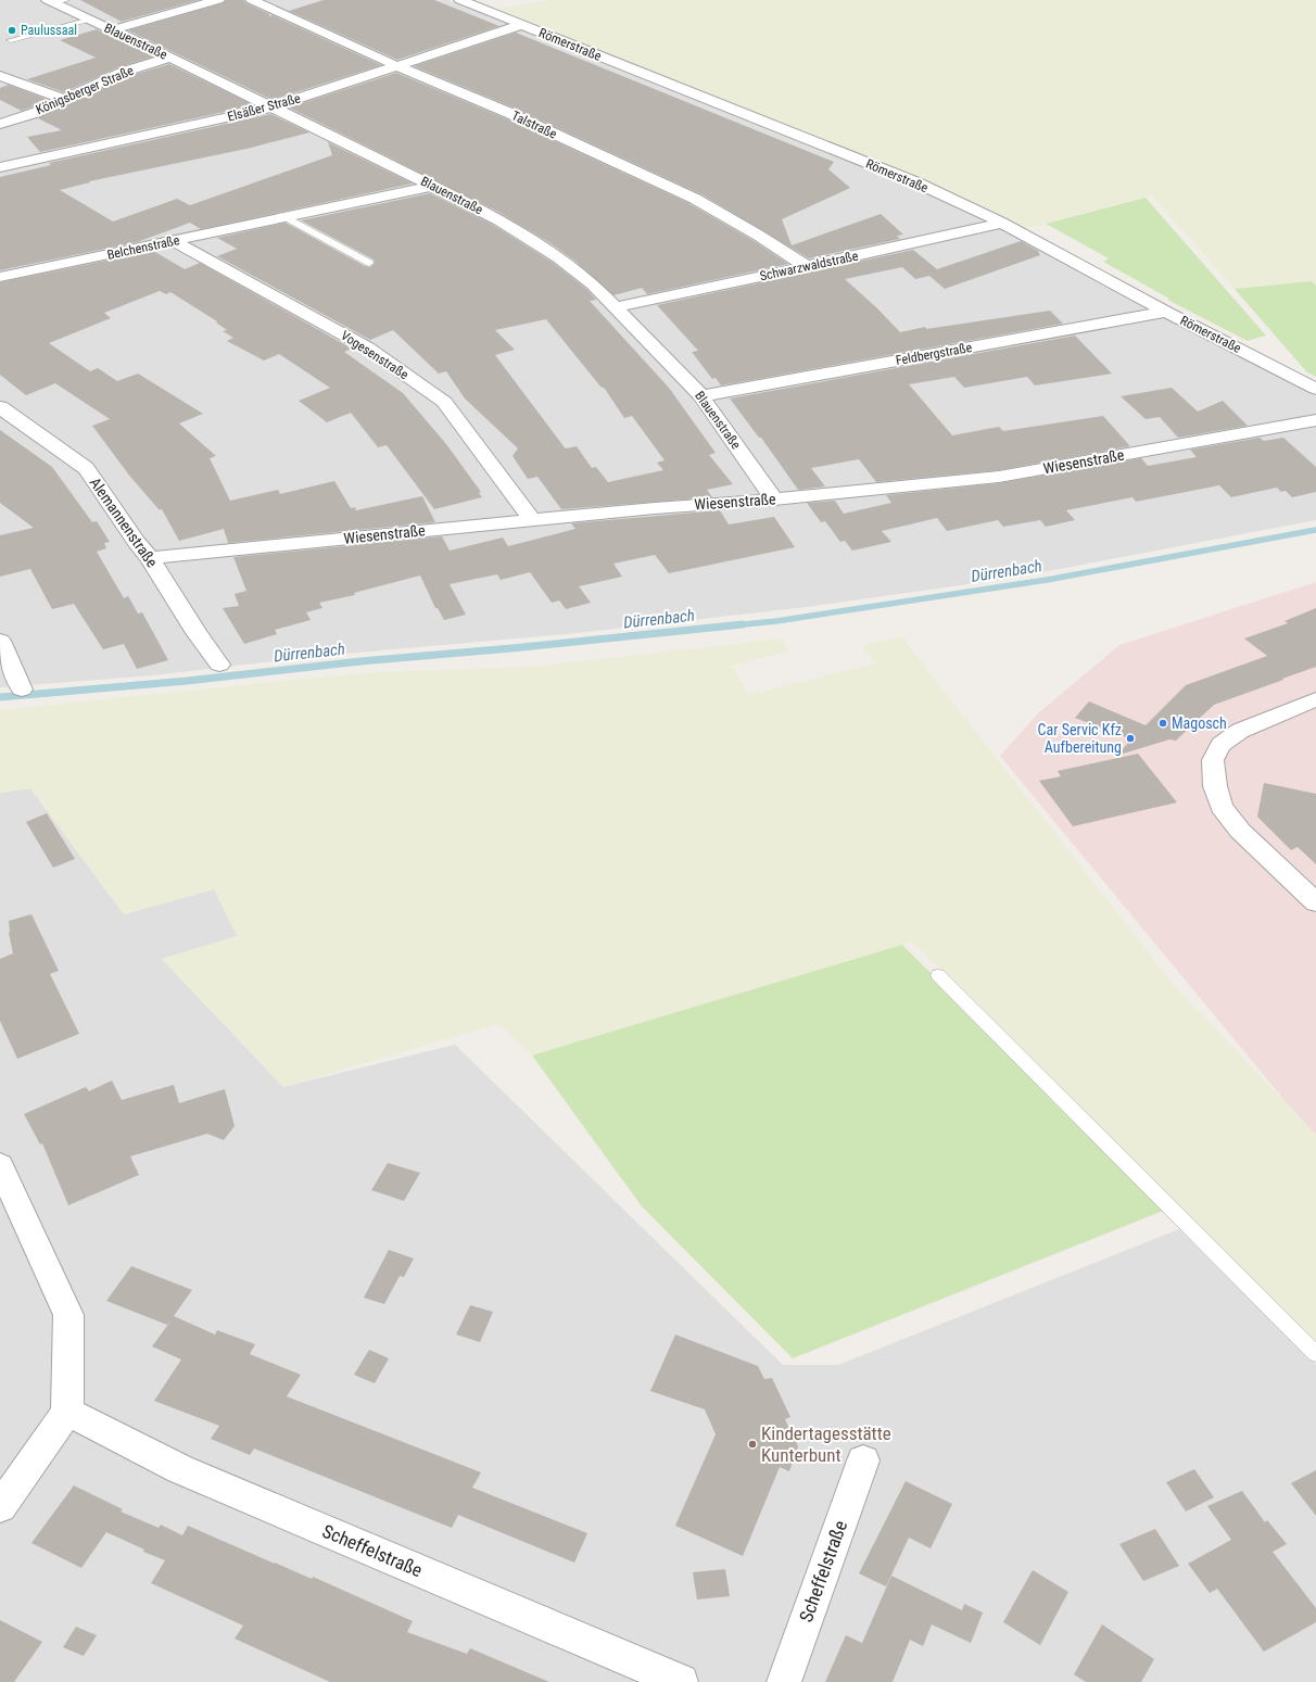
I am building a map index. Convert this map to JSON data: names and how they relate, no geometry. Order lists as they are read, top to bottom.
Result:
{
  "streets": {
    "street": [
      "Blauenstraße",
      "Römerstraße",
      "Königsberger Straße",
      "Elsäßer Straße",
      "Talstraße",
      "Belchenstraße",
      "Schwarzwaldstraße",
      "Feldbergstraße",
      "Vogesenstraße",
      "Wiesenstraße",
      "Alemannenstraße",
      "Scheffelstraße"
    ]
  },
  "crossings": [
    ["Blauenstraße", "Königsberger Straße"],
    ["Blauenstraße", "Elsäßer Straße"],
    ["Blauenstraße", "Belchenstraße"],
    ["Blauenstraße", "Schwarzwaldstraße"],
    ["Blauenstraße", "Feldbergstraße"],
    ["Blauenstraße", "Wiesenstraße"],
    ["Römerstraße", "Elsäßer Straße"],
    ["Römerstraße", "Schwarzwaldstraße"],
    ["Römerstraße", "Feldbergstraße"],
    ["Elsäßer Straße", "Talstraße"],
    ["Talstraße", "Schwarzwaldstraße"],
    ["Belchenstraße", "Vogesenstraße"],
    ["Vogesenstraße", "Wiesenstraße"],
    ["Wiesenstraße", "Alemannenstraße"]
  ],
  "water": ["Dürrenbach"],
  "places": [
    "Paulussaal",
    "Magosch",
    "Car Servic Kfz Aufbereitung",
    "Kindertagesstätte Kunterbunt"
  ]
}
